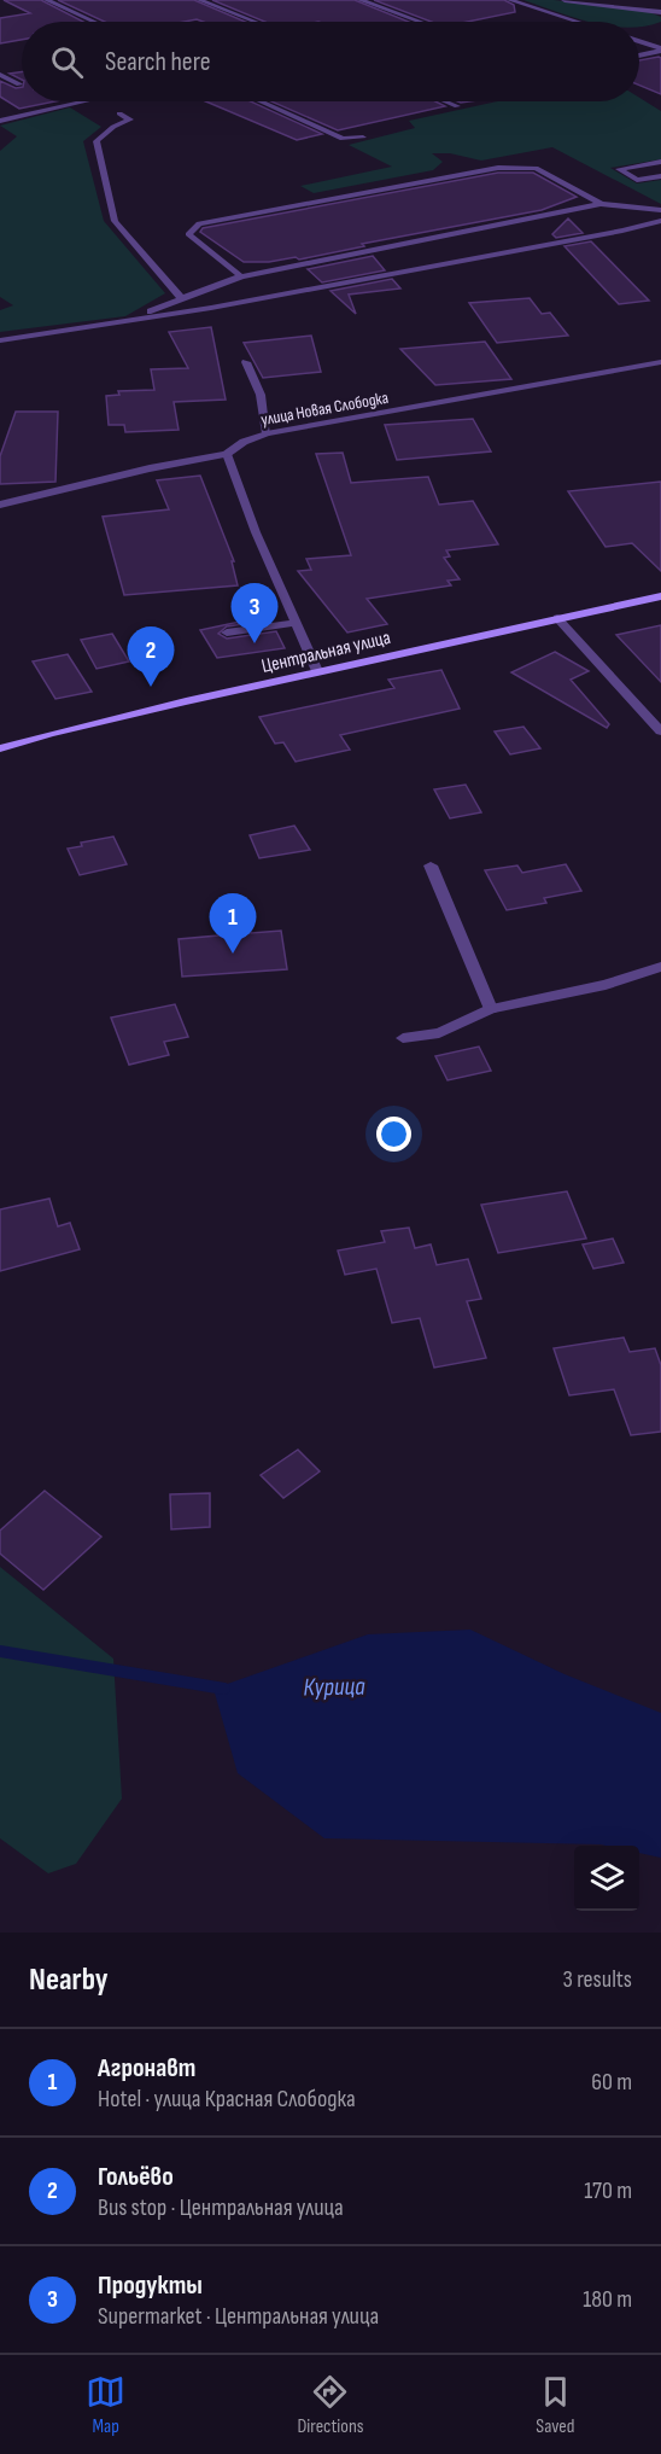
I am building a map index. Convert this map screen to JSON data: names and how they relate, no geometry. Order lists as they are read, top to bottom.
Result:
{
  "streets": {
    "main road": ["Центральная улица"],
    "street": ["улица Новая Слободка"]
  },
  "water": ["Курица"],
  "page": {
    "search": "Search here",
    "pins": ["3", "2", "1"],
    "heading": ["Nearby", "3 results"],
    "list": [
      {
        "mark": "1",
        "name": "Агронавт",
        "note": "Hotel · улица Красная Слободка",
        "value": "60 m"
      },
      {
        "mark": "2",
        "name": "Гольёво",
        "note": "Bus stop · Центральная улица",
        "value": "170 m"
      },
      {
        "mark": "3",
        "name": "Продукты",
        "note": "Supermarket · Центральная улица",
        "value": "180 m"
      }
    ],
    "nav": ["Map", "Directions", "Saved"]
  }
}
